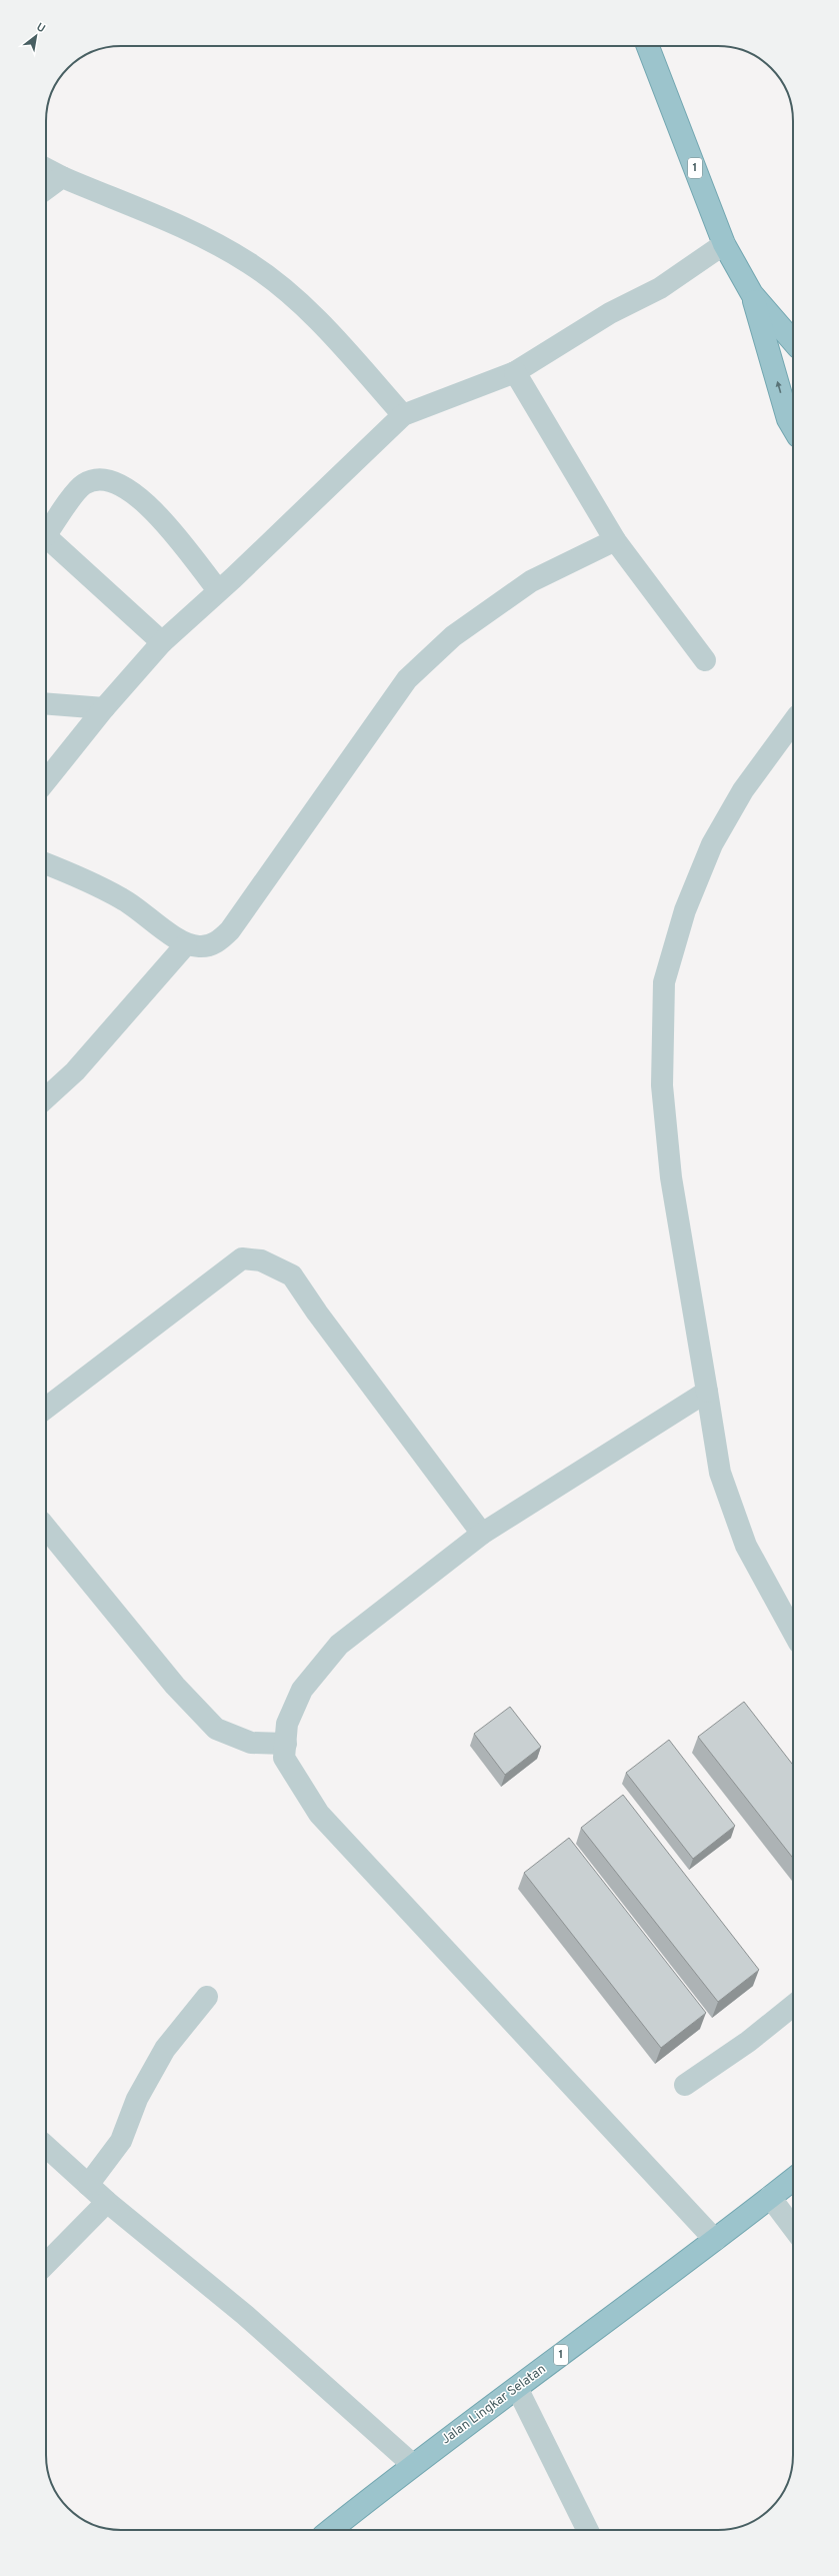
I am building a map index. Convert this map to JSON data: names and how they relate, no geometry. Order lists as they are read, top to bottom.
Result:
{
  "streets": {
    "highway": ["1", "Jalan Lingkar Selatan"]
  },
  "north": "top right"
}
